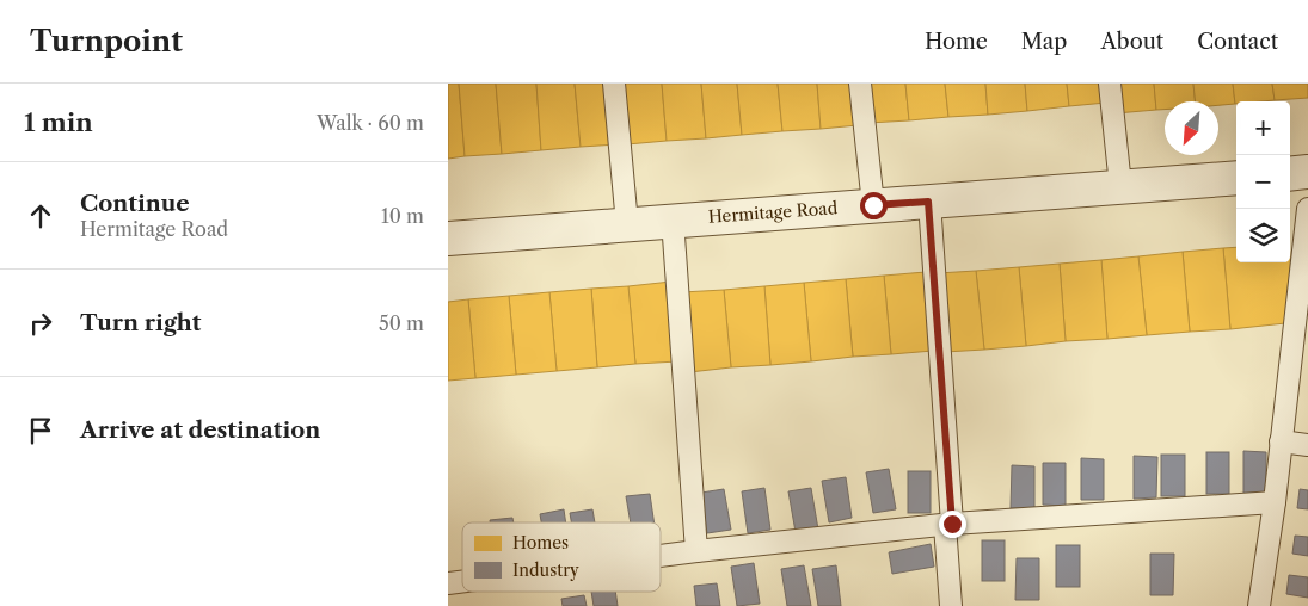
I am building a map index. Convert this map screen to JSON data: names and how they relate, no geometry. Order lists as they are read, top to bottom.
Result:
{
  "streets": {
    "street": ["Hermitage Road"]
  },
  "legend": ["Homes", "Industry"],
  "north": "bottom left",
  "page": {
    "header": "Turnpoint",
    "nav": [
      "Home",
      "Map",
      "About",
      "Contact"
    ],
    "heading": ["1 min", "Walk · 60 m"],
    "map_buttons": ["+", "−"],
    "list": [
      ["Continue", "Hermitage Road", "10 m"],
      ["Turn right", "50 m"],
      "Arrive at destination"
    ]
  }
}
